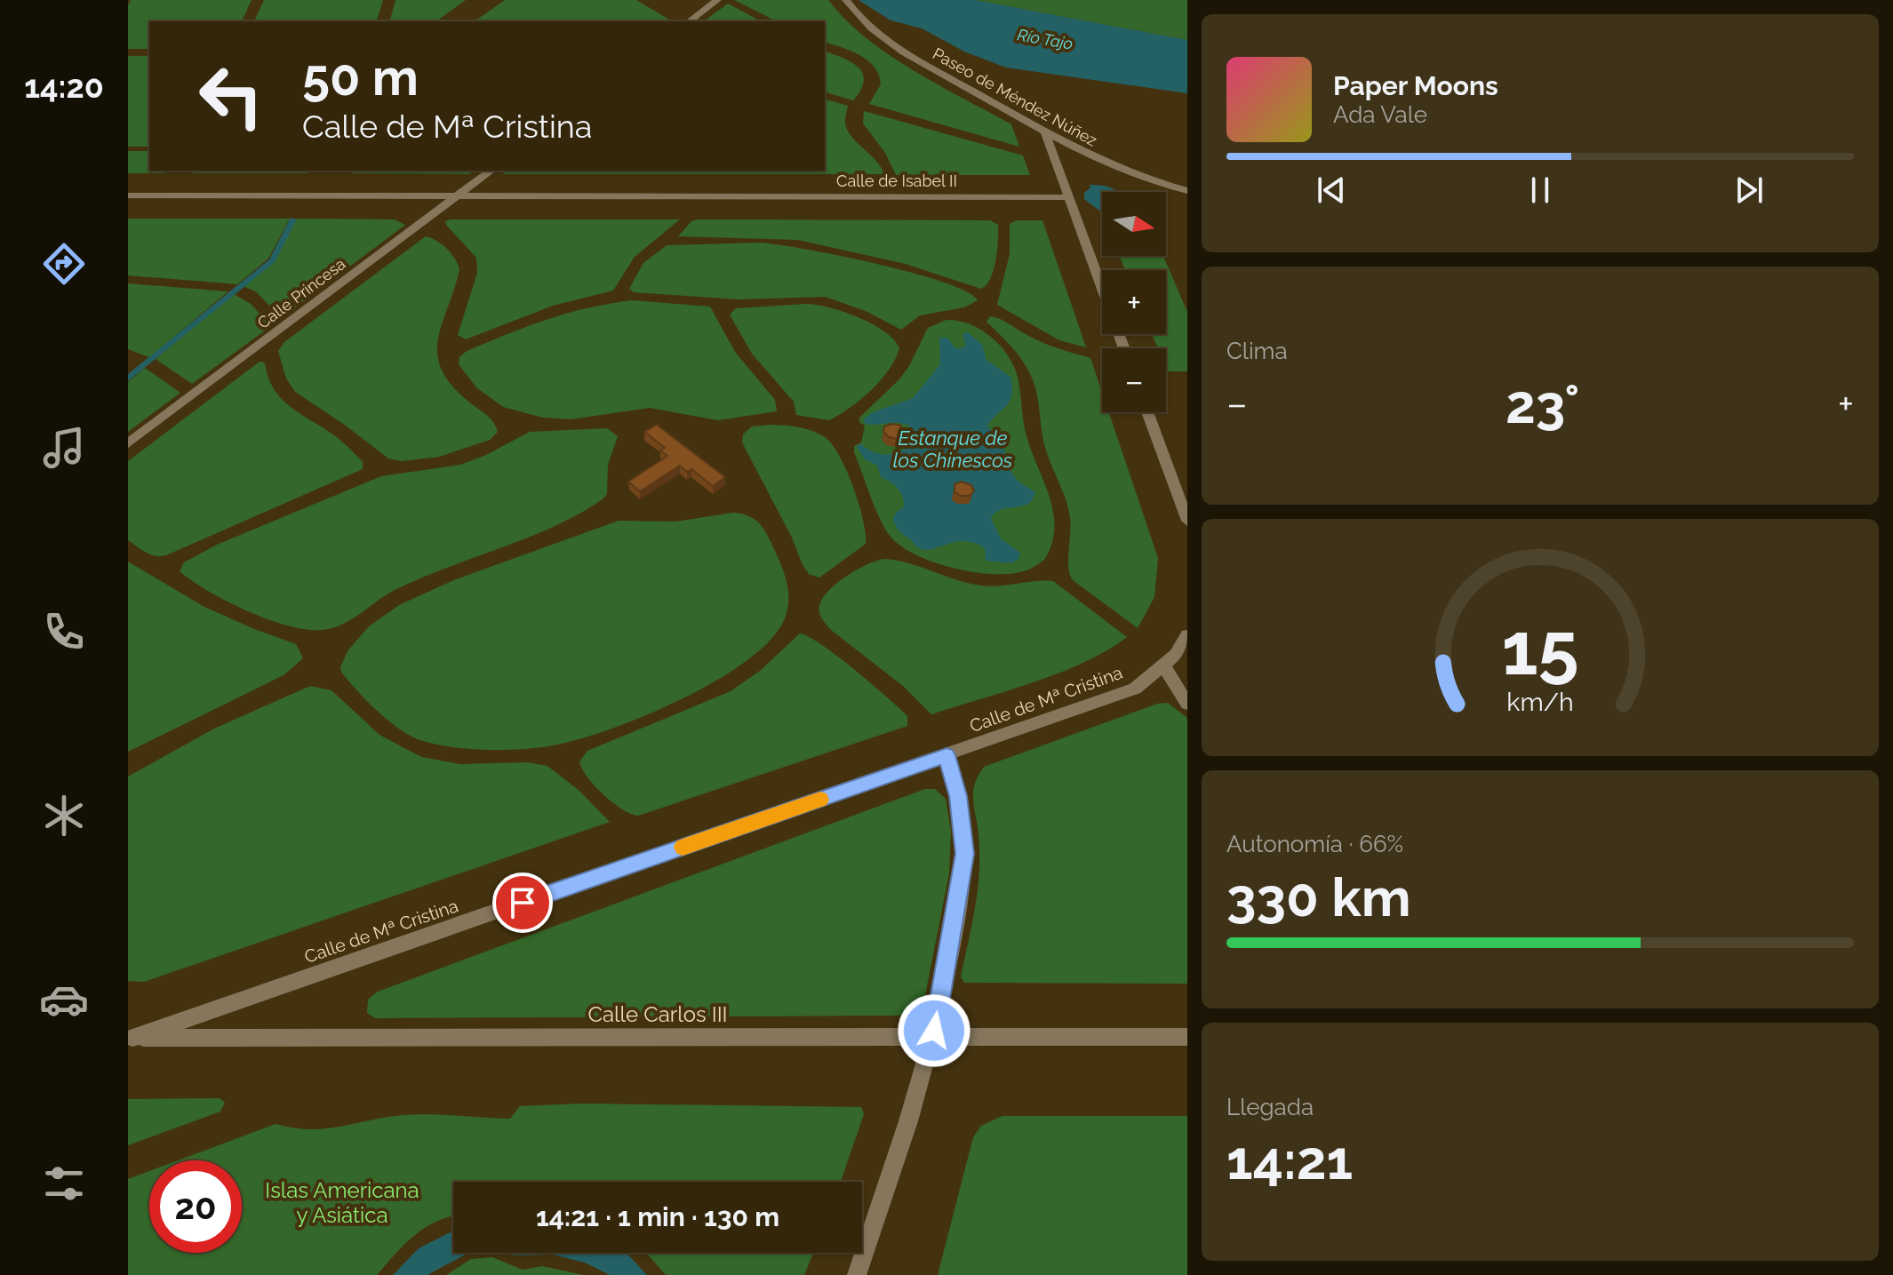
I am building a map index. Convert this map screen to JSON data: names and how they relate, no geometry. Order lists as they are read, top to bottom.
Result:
{
  "streets": {
    "lane": [
      "Paseo de Méndez Núñez",
      "Calle de Isabel II",
      "Calle Princesa",
      "Calle de Mª Cristina",
      "Calle Carlos III"
    ]
  },
  "crossings": [
    ["Calle de Isabel II", "Calle Princesa"],
    ["Calle de Mª Cristina", "Calle Carlos III"]
  ],
  "water": ["Río Tajo", "Estanque de los Chinescos"],
  "parks": ["Islas Americana y Asiática"],
  "north": "right",
  "page": {
    "tabs": "14:20",
    "turn": ["50 m", "Calle de Mª Cristina"],
    "song": ["Paper Moons", "Ada Vale"],
    "map_buttons": ["+", "−"],
    "tile": [
      "Clima",
      ["Autonomía · 66%", "330 km"],
      ["Llegada", "14:21"]
    ],
    "heat": ["−", "23°", "+"],
    "limit": "20",
    "trip": "14:21 · 1 min · 130 m",
    "gauge": ["15", "km/h"]
  }
}
